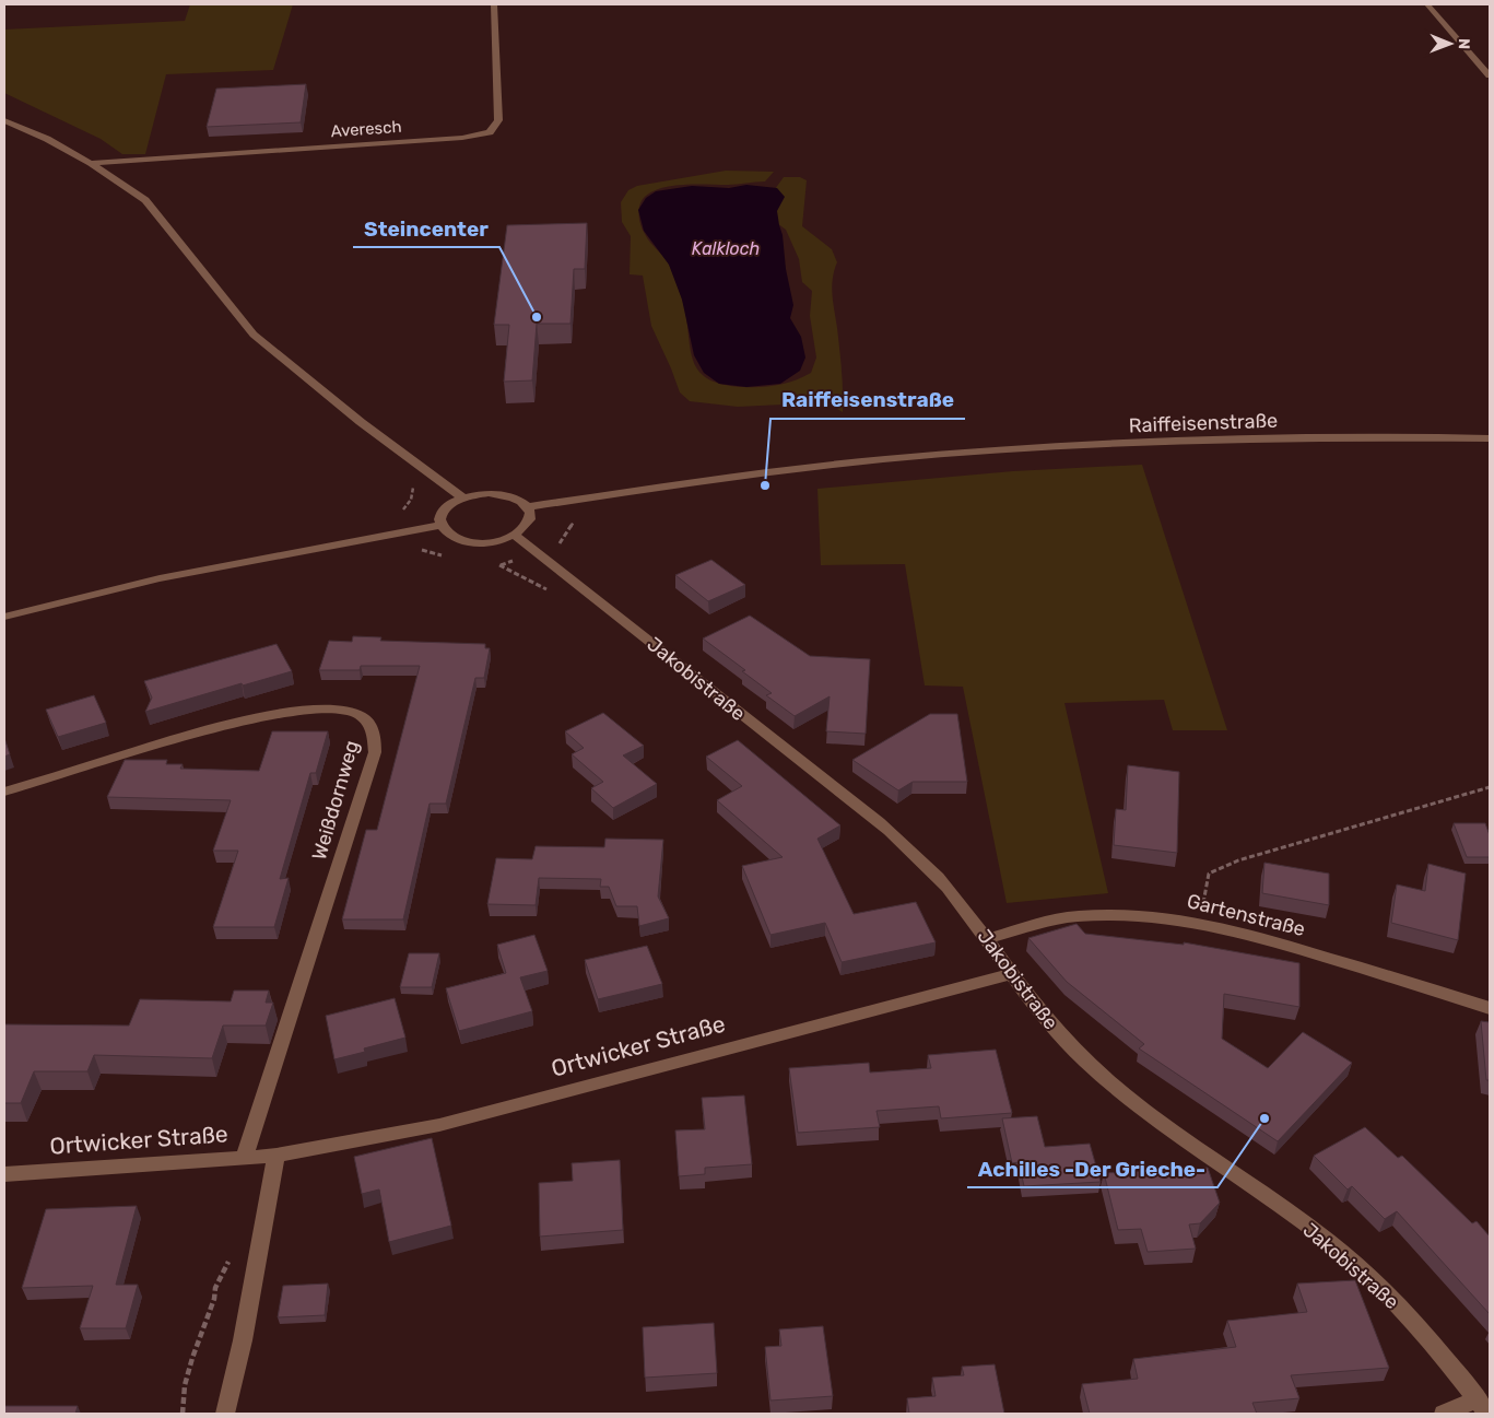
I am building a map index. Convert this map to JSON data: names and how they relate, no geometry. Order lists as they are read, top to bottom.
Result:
{
  "streets": {
    "street": [
      "Averesch",
      "Raiffeisenstraße",
      "Jakobistraße",
      "Weißdornweg",
      "Gartenstraße",
      "Ortwicker Straße"
    ]
  },
  "crossings": [
    ["Jakobistraße", "Gartenstraße"],
    ["Jakobistraße", "Ortwicker Straße"],
    ["Weißdornweg", "Ortwicker Straße"]
  ],
  "water": ["Kalkloch"],
  "places": ["Steincenter", "Raiffeisenstraße", "Achilles -Der Grieche-"],
  "north": "right"
}
